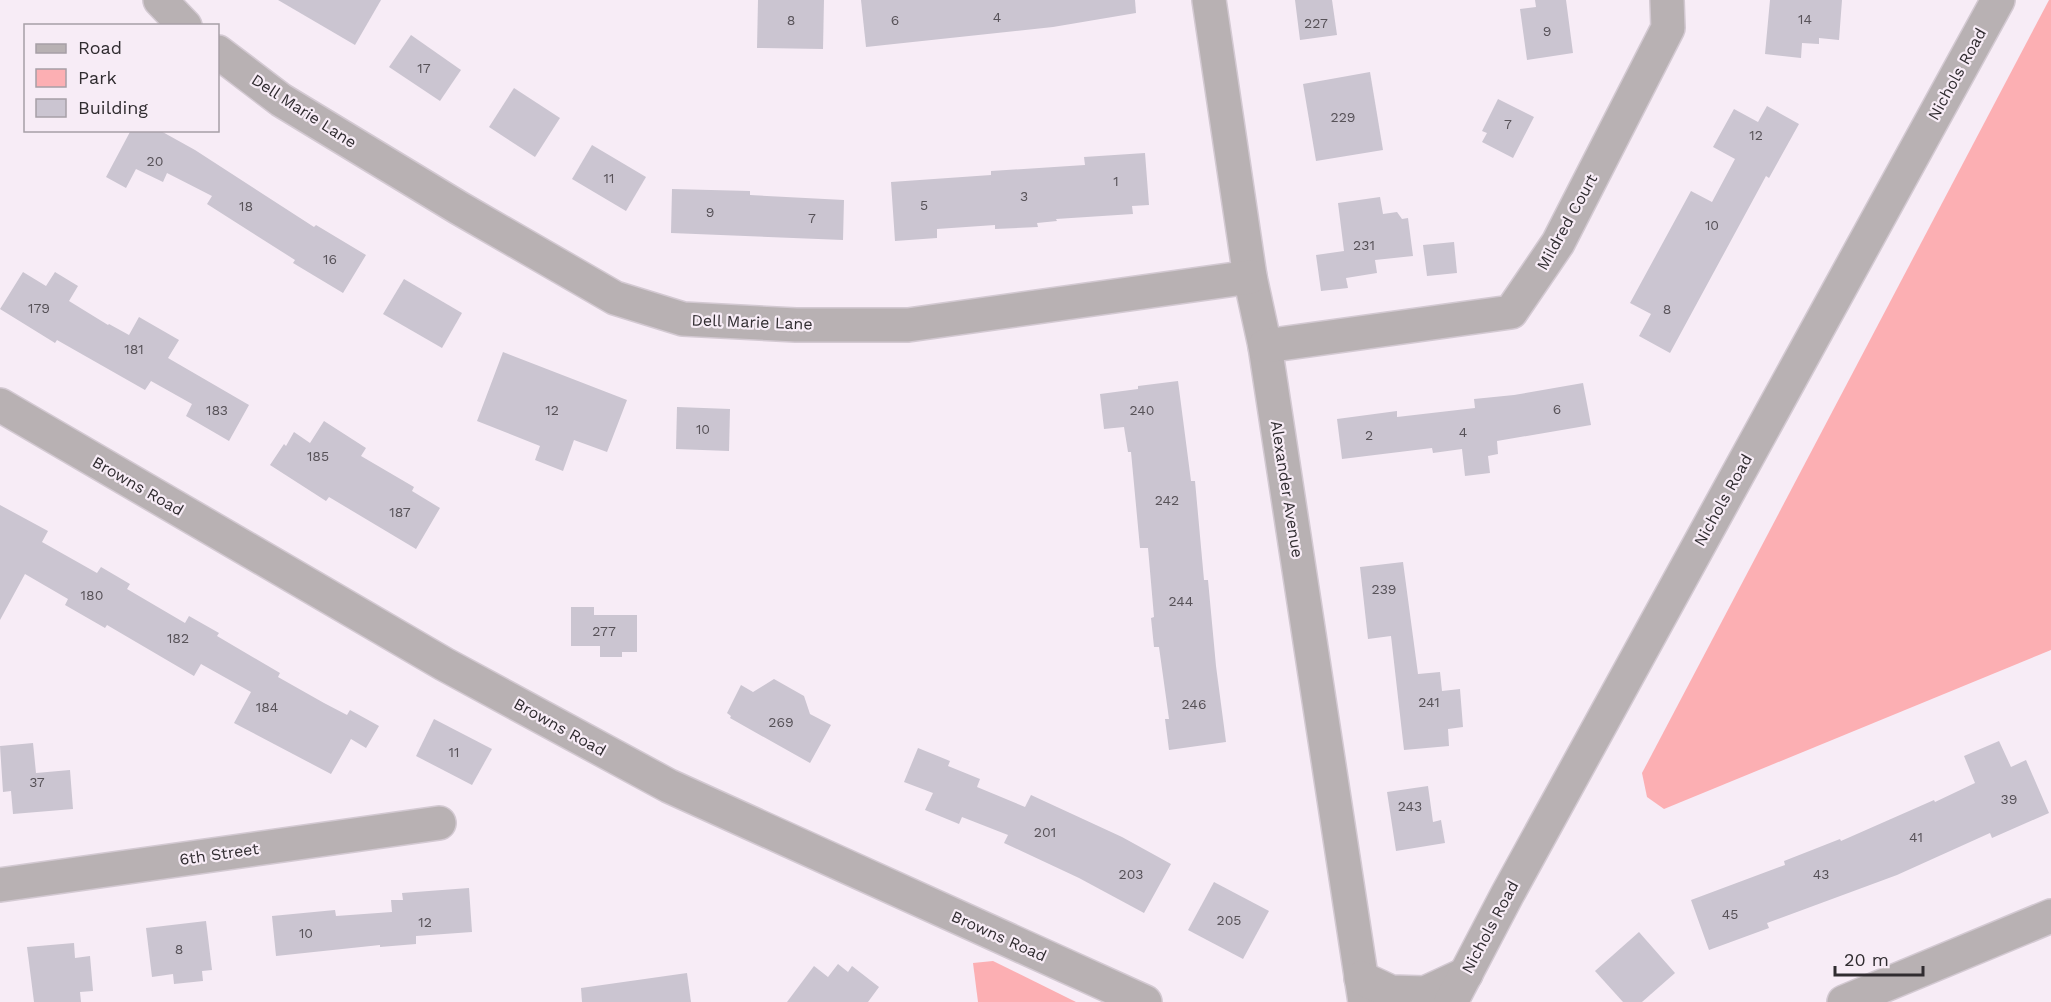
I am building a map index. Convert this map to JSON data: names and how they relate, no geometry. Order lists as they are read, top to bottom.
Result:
{
  "streets": {
    "street": [
      "Nichols Road",
      "Dell Marie Lane",
      "Mildred Court",
      "Browns Road",
      "Alexander Avenue",
      "6th Street"
    ]
  },
  "crossings": [
    ["Nichols Road", "Alexander Avenue"],
    ["Dell Marie Lane", "Alexander Avenue"],
    ["Mildred Court", "Alexander Avenue"]
  ],
  "house_numbers": [
    "4",
    "14",
    "8",
    "6",
    "227",
    "9",
    "17",
    "229",
    "7",
    "12",
    "20",
    "11",
    "1",
    "3",
    "5",
    "18",
    "9",
    "7",
    "10",
    "231",
    "16",
    "179",
    "8",
    "181",
    "6",
    "183",
    "12",
    "240",
    "10",
    "4",
    "2",
    "185",
    "242",
    "187",
    "239",
    "180",
    "244",
    "277",
    "182",
    "241",
    "246",
    "184",
    "269",
    "11",
    "37",
    "39",
    "243",
    "201",
    "41",
    "203",
    "43",
    "45",
    "205",
    "12",
    "10",
    "8"
  ],
  "legend": ["Road", "Park", "Building"],
  "scale_bar": "20 m"
}
